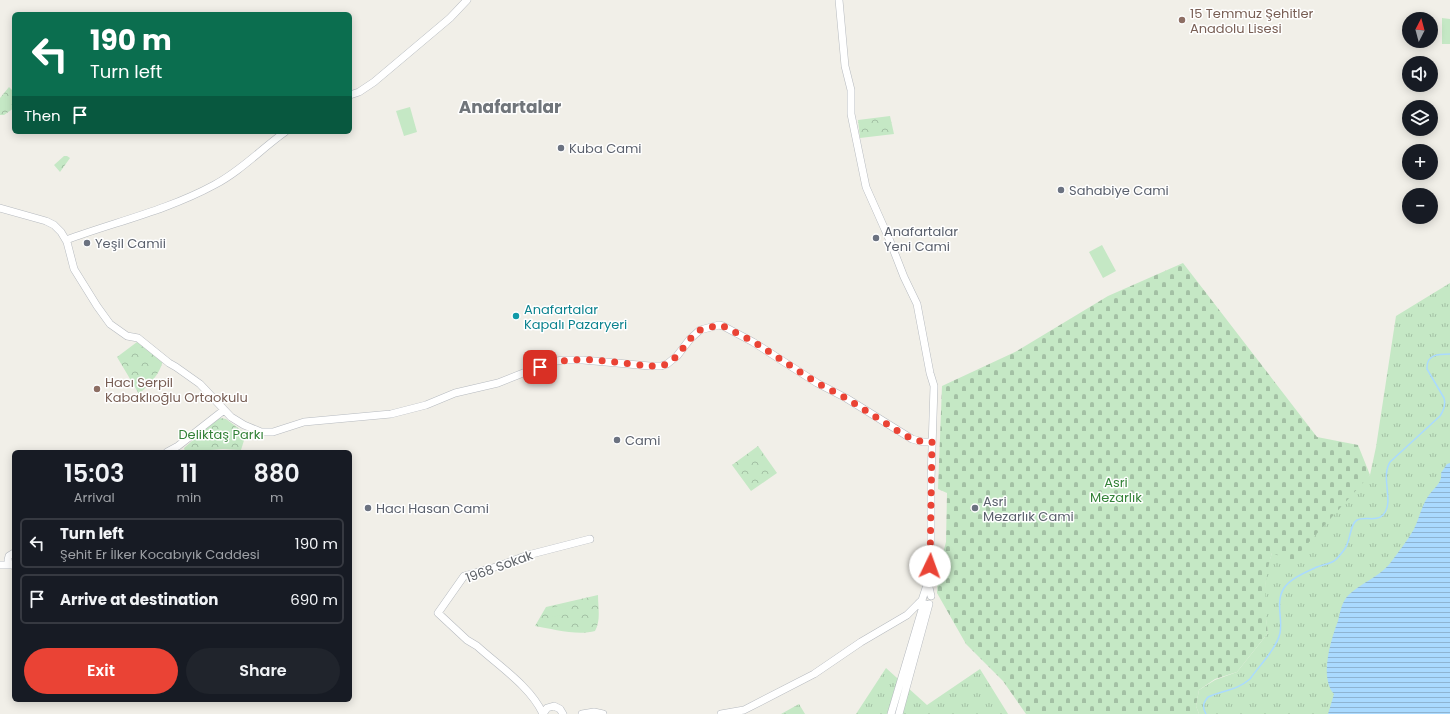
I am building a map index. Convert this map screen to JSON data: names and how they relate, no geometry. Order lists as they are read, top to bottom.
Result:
{
  "streets": {
    "main road": ["1968 Sokak"]
  },
  "districts": ["Anafartalar"],
  "parks": ["Deliktaş Parkı", "Asri Mezarlık"],
  "places": [
    "15 Temmuz Şehitler Anadolu Lisesi",
    "Kuba Cami",
    "Sahabiye Cami",
    "Anafartalar Yeni Cami",
    "Yeşil Camii",
    "Anafartalar Kapalı Pazaryeri",
    "Hacı Serpil Kabaklıoğlu Ortaokulu",
    "Cami",
    "Hacı Hasan Cami",
    "Asri Mezarlık Cami"
  ],
  "north": "top",
  "page": {
    "map_buttons": ["+", "−"],
    "turn": ["190 m", "Turn left"],
    "then": "Then",
    "eta": [
      "15:03",
      "Arrival",
      "11",
      "min",
      "880",
      "m"
    ],
    "list": [
      {
        "name": "Turn left",
        "note": "Şehit Er İlker Kocabıyık Caddesi",
        "value": "190 m"
      },
      {
        "name": "Arrive at destination",
        "value": "690 m"
      }
    ],
    "buttons": ["Exit", "Share"]
  }
}
